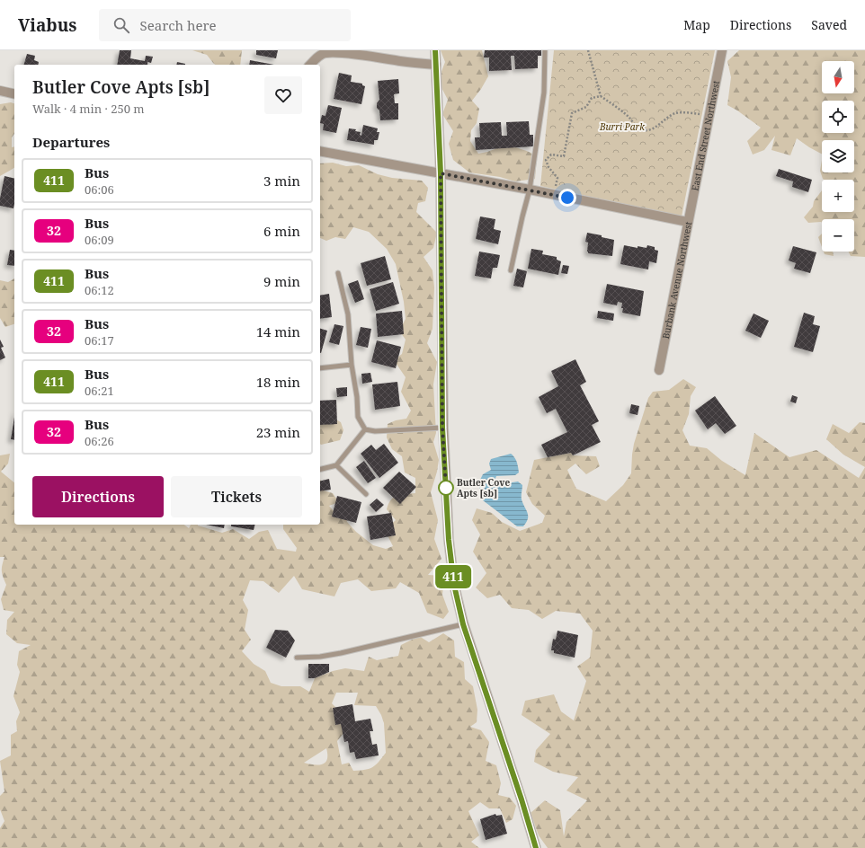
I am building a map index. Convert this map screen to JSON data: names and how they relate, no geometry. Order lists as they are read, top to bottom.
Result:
{
  "streets": {
    "street": ["East End Street Northwest", "Burbank Avenue Northwest"]
  },
  "crossings": [
    ["East End Street Northwest", "Burbank Avenue Northwest"]
  ],
  "parks": ["Burri Park"],
  "places": ["Butler Cove Apts [sb]"],
  "lines": ["bus line 411"],
  "north": "bottom",
  "page": {
    "header": "Viabus",
    "search": "Search here",
    "nav": ["Map", "Directions", "Saved"],
    "on_map": "411",
    "map_buttons": ["+", "−"],
    "heading": [
      ["Butler Cove Apts [sb]", "Walk · 4 min · 250 m"],
      "Departures"
    ],
    "list": [
      {
        "mark": "411",
        "name": "Bus",
        "note": "06:06",
        "value": "3 min"
      },
      {
        "mark": "32",
        "name": "Bus",
        "note": "06:09",
        "value": "6 min"
      },
      {
        "mark": "411",
        "name": "Bus",
        "note": "06:12",
        "value": "9 min"
      },
      {
        "mark": "32",
        "name": "Bus",
        "note": "06:17",
        "value": "14 min"
      },
      {
        "mark": "411",
        "name": "Bus",
        "note": "06:21",
        "value": "18 min"
      },
      {
        "mark": "32",
        "name": "Bus",
        "note": "06:26",
        "value": "23 min"
      }
    ],
    "buttons": ["Directions", "Tickets"]
  }
}
